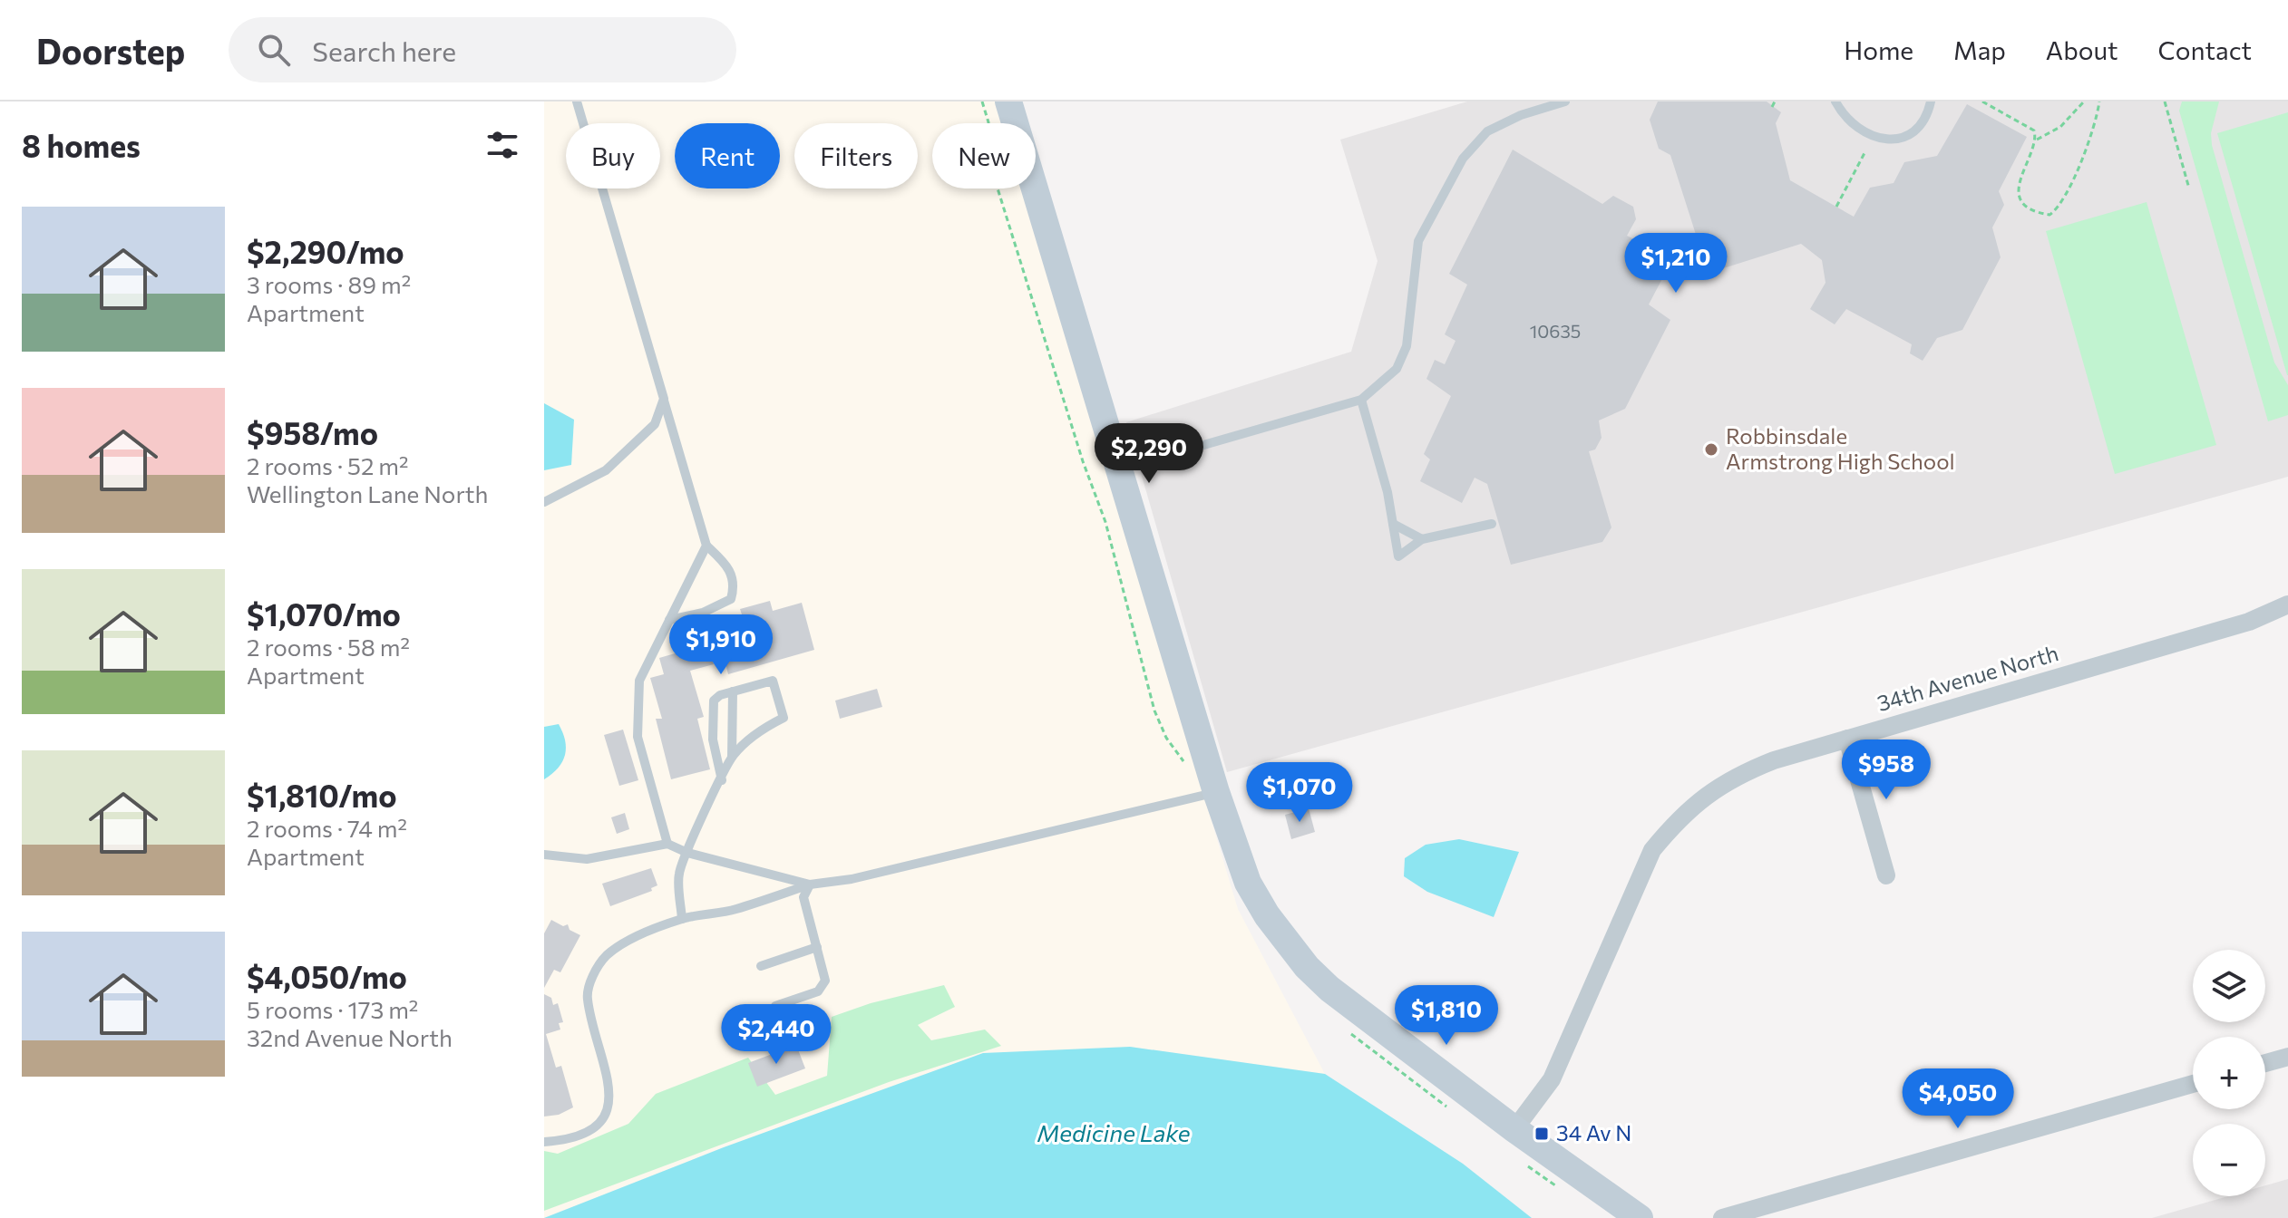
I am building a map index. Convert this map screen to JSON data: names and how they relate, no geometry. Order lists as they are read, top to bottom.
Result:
{
  "streets": {
    "street": ["34th Avenue North"]
  },
  "water": ["Medicine Lake"],
  "places": {
    "other": ["Robbinsdale Armstrong High School"],
    "transit": ["34 Av N"]
  },
  "house_numbers": ["10635"],
  "page": {
    "header": "Doorstep",
    "search": "Search here",
    "nav": [
      "Home",
      "Map",
      "About",
      "Contact"
    ],
    "heading": "8 homes",
    "chip": [
      "Buy",
      "Rent",
      "Filters",
      "New"
    ],
    "list": [
      {
        "name": "$2,290/mo",
        "note": "3 rooms · 89 m² · Apartment"
      },
      {
        "name": "$958/mo",
        "note": "2 rooms · 52 m² · Wellington Lane North"
      },
      {
        "name": "$1,070/mo",
        "note": "2 rooms · 58 m² · Apartment"
      },
      {
        "name": "$1,810/mo",
        "note": "2 rooms · 74 m² · Apartment"
      },
      {
        "name": "$4,050/mo",
        "note": "5 rooms · 173 m² · 32nd Avenue North"
      }
    ],
    "price": [
      "$1,210",
      "$2,290",
      "$1,910",
      "$958",
      "$1,070",
      "$1,810",
      "$2,440",
      "$4,050"
    ],
    "map_buttons": ["+", "−"]
  }
}
